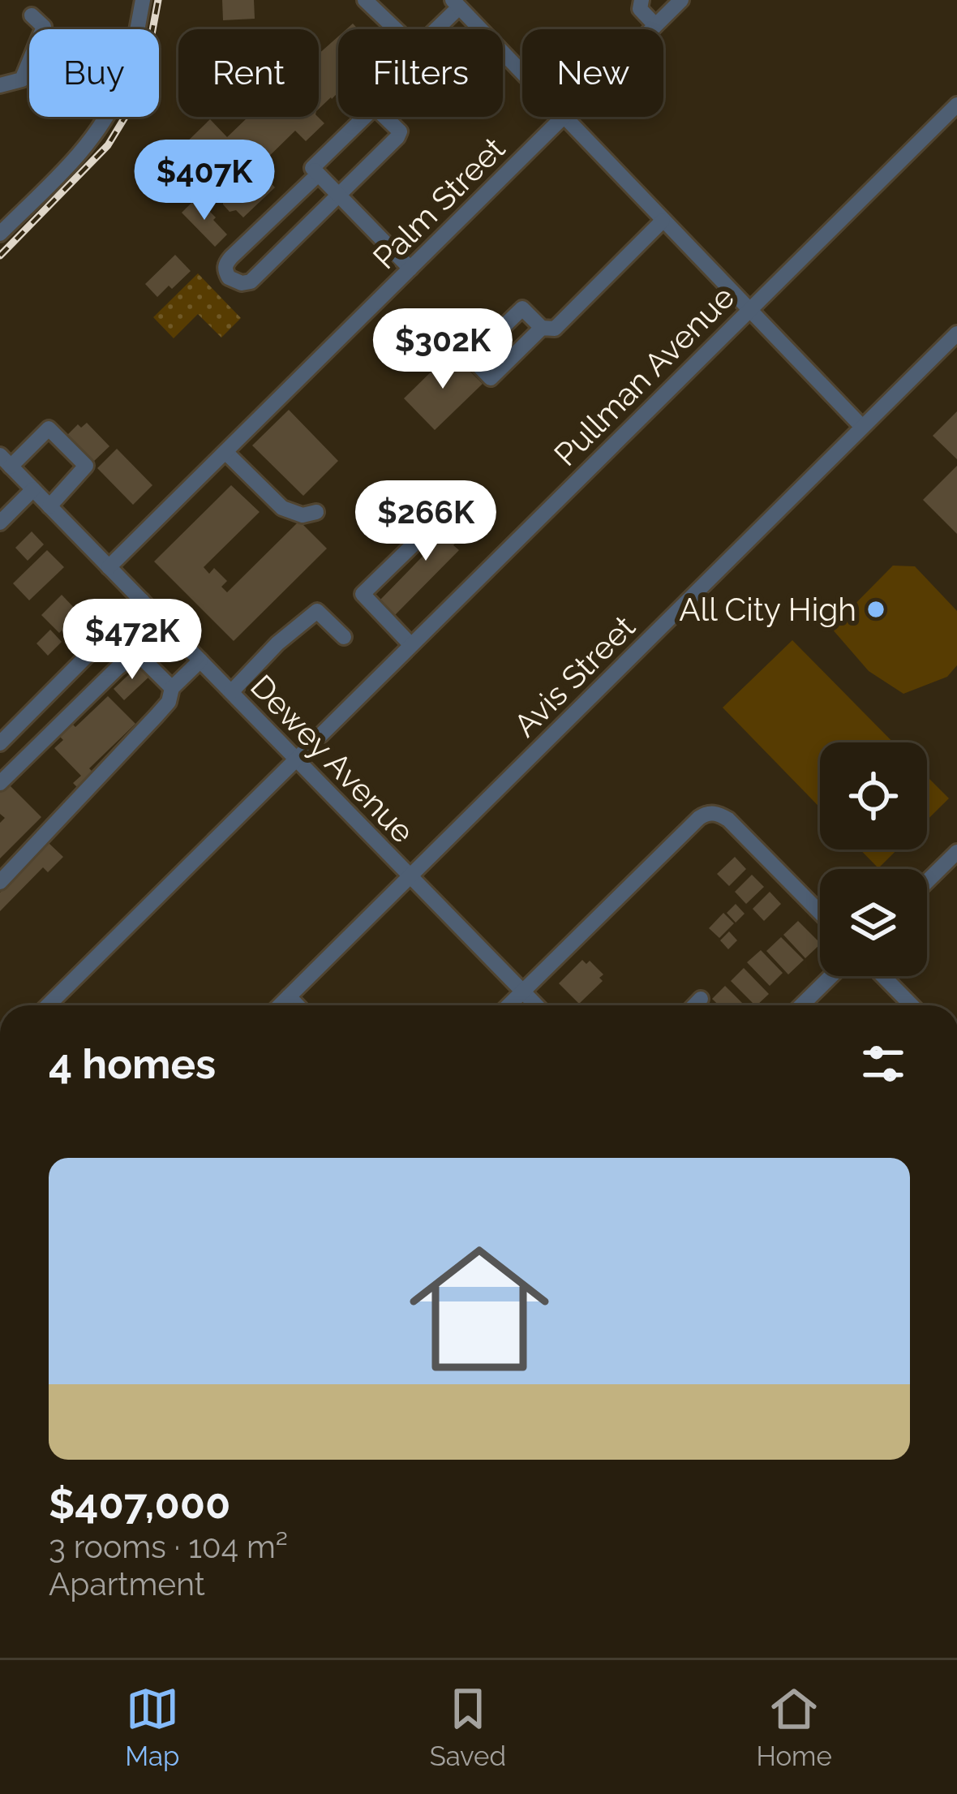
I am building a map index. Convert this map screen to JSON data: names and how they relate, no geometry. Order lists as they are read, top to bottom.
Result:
{
  "streets": {
    "street": [
      "Palm Street",
      "Pullman Avenue",
      "Avis Street",
      "Dewey Avenue"
    ]
  },
  "crossings": [
    ["Palm Street", "Dewey Avenue"],
    ["Pullman Avenue", "Dewey Avenue"],
    ["Avis Street", "Dewey Avenue"]
  ],
  "places": ["All City High"],
  "page": {
    "chip": [
      "Buy",
      "Rent",
      "Filters",
      "New"
    ],
    "price": [
      "$407K",
      "$302K",
      "$266K",
      "$472K"
    ],
    "heading": "4 homes",
    "list": [
      {
        "name": "$407,000",
        "note": "3 rooms · 104 m² · Apartment"
      }
    ],
    "tabs": ["Map", "Saved", "Home"]
  }
}
